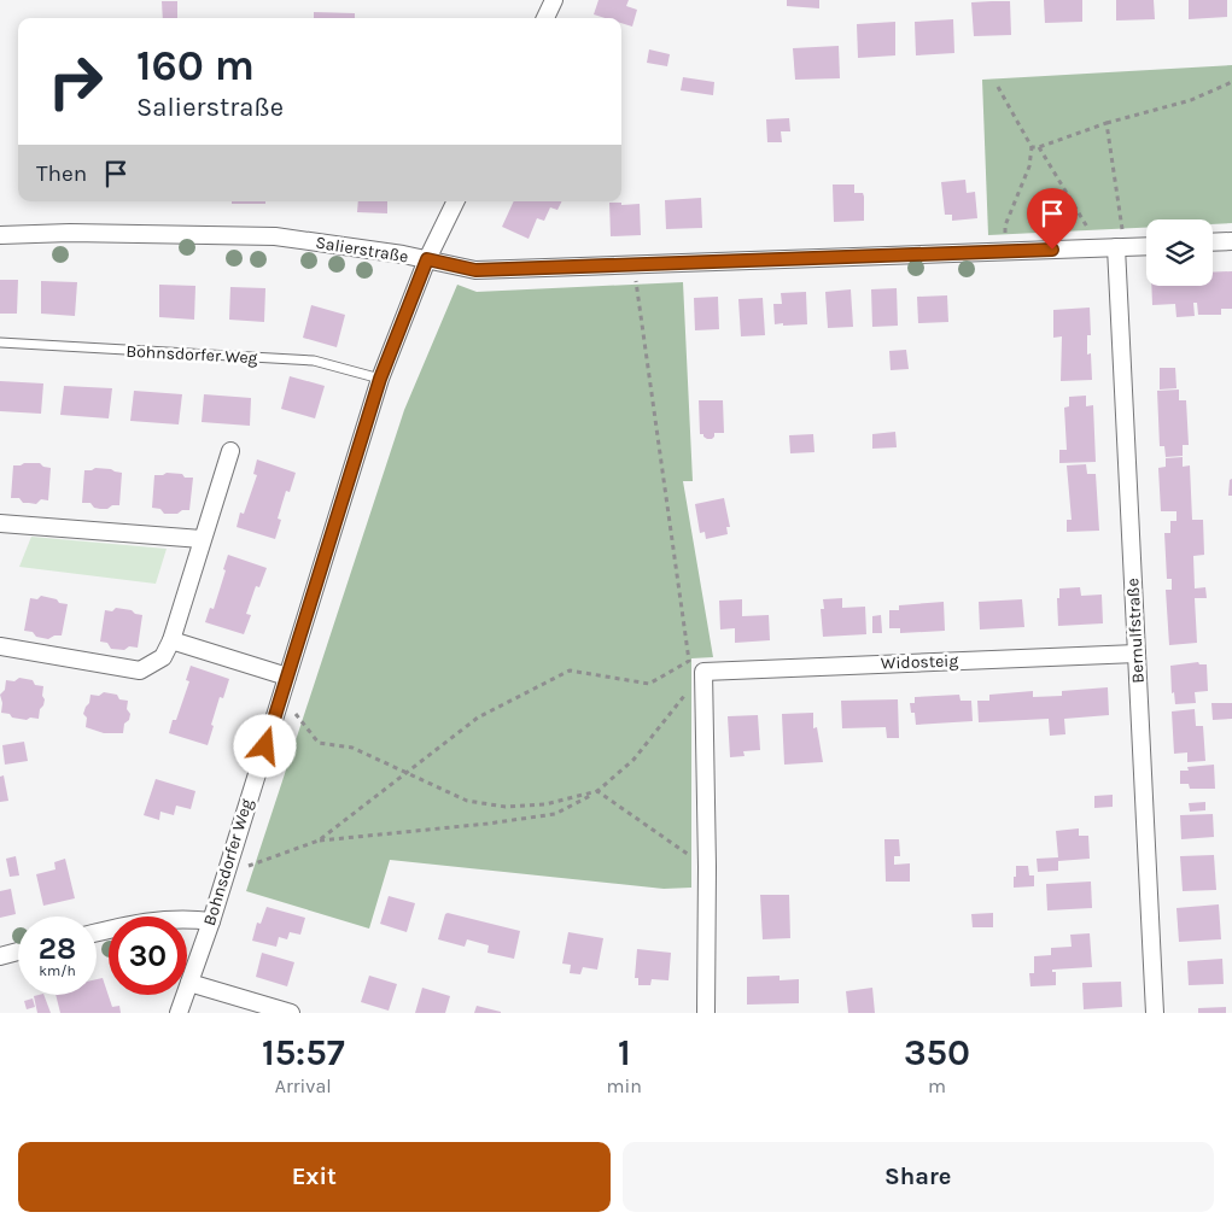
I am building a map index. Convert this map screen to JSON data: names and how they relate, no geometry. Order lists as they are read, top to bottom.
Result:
{
  "streets": {
    "street": [
      "Salierstraße",
      "Bohnsdorfer Weg",
      "Bernulfstraße",
      "Widosteig"
    ]
  },
  "crossings": [
    ["Salierstraße", "Bohnsdorfer Weg"],
    ["Salierstraße", "Bernulfstraße"],
    ["Bernulfstraße", "Widosteig"]
  ],
  "page": {
    "turn": ["160 m", "Salierstraße"],
    "then": "Then",
    "speed": "28 km/h",
    "limit": "30",
    "eta": [
      "15:57",
      "Arrival",
      "1",
      "min",
      "350",
      "m"
    ],
    "buttons": ["Exit", "Share"]
  }
}
